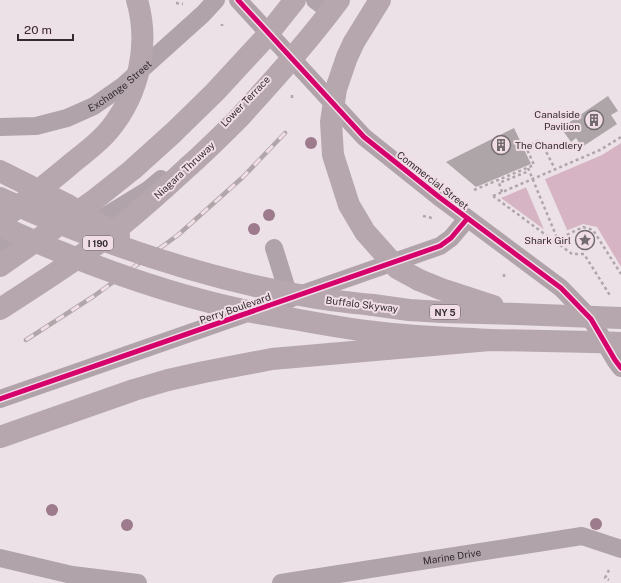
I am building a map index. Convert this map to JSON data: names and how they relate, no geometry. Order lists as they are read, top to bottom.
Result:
{
  "streets": {
    "highway": [
      "Niagara Thruway",
      "I 190",
      "Buffalo Skyway",
      "NY 5"
    ],
    "street": [
      "Exchange Street",
      "Lower Terrace",
      "Commercial Street",
      "Perry Boulevard",
      "Marine Drive"
    ]
  },
  "crossings": [
    ["Lower Terrace", "Niagara Thruway"],
    ["Lower Terrace", "Commercial Street"],
    ["Commercial Street", "Perry Boulevard"]
  ],
  "places": {
    "building": ["Canalside Pavilion", "The Chandlery"],
    "place": ["Shark Girl"]
  },
  "scale_bar": "20 m"
}
